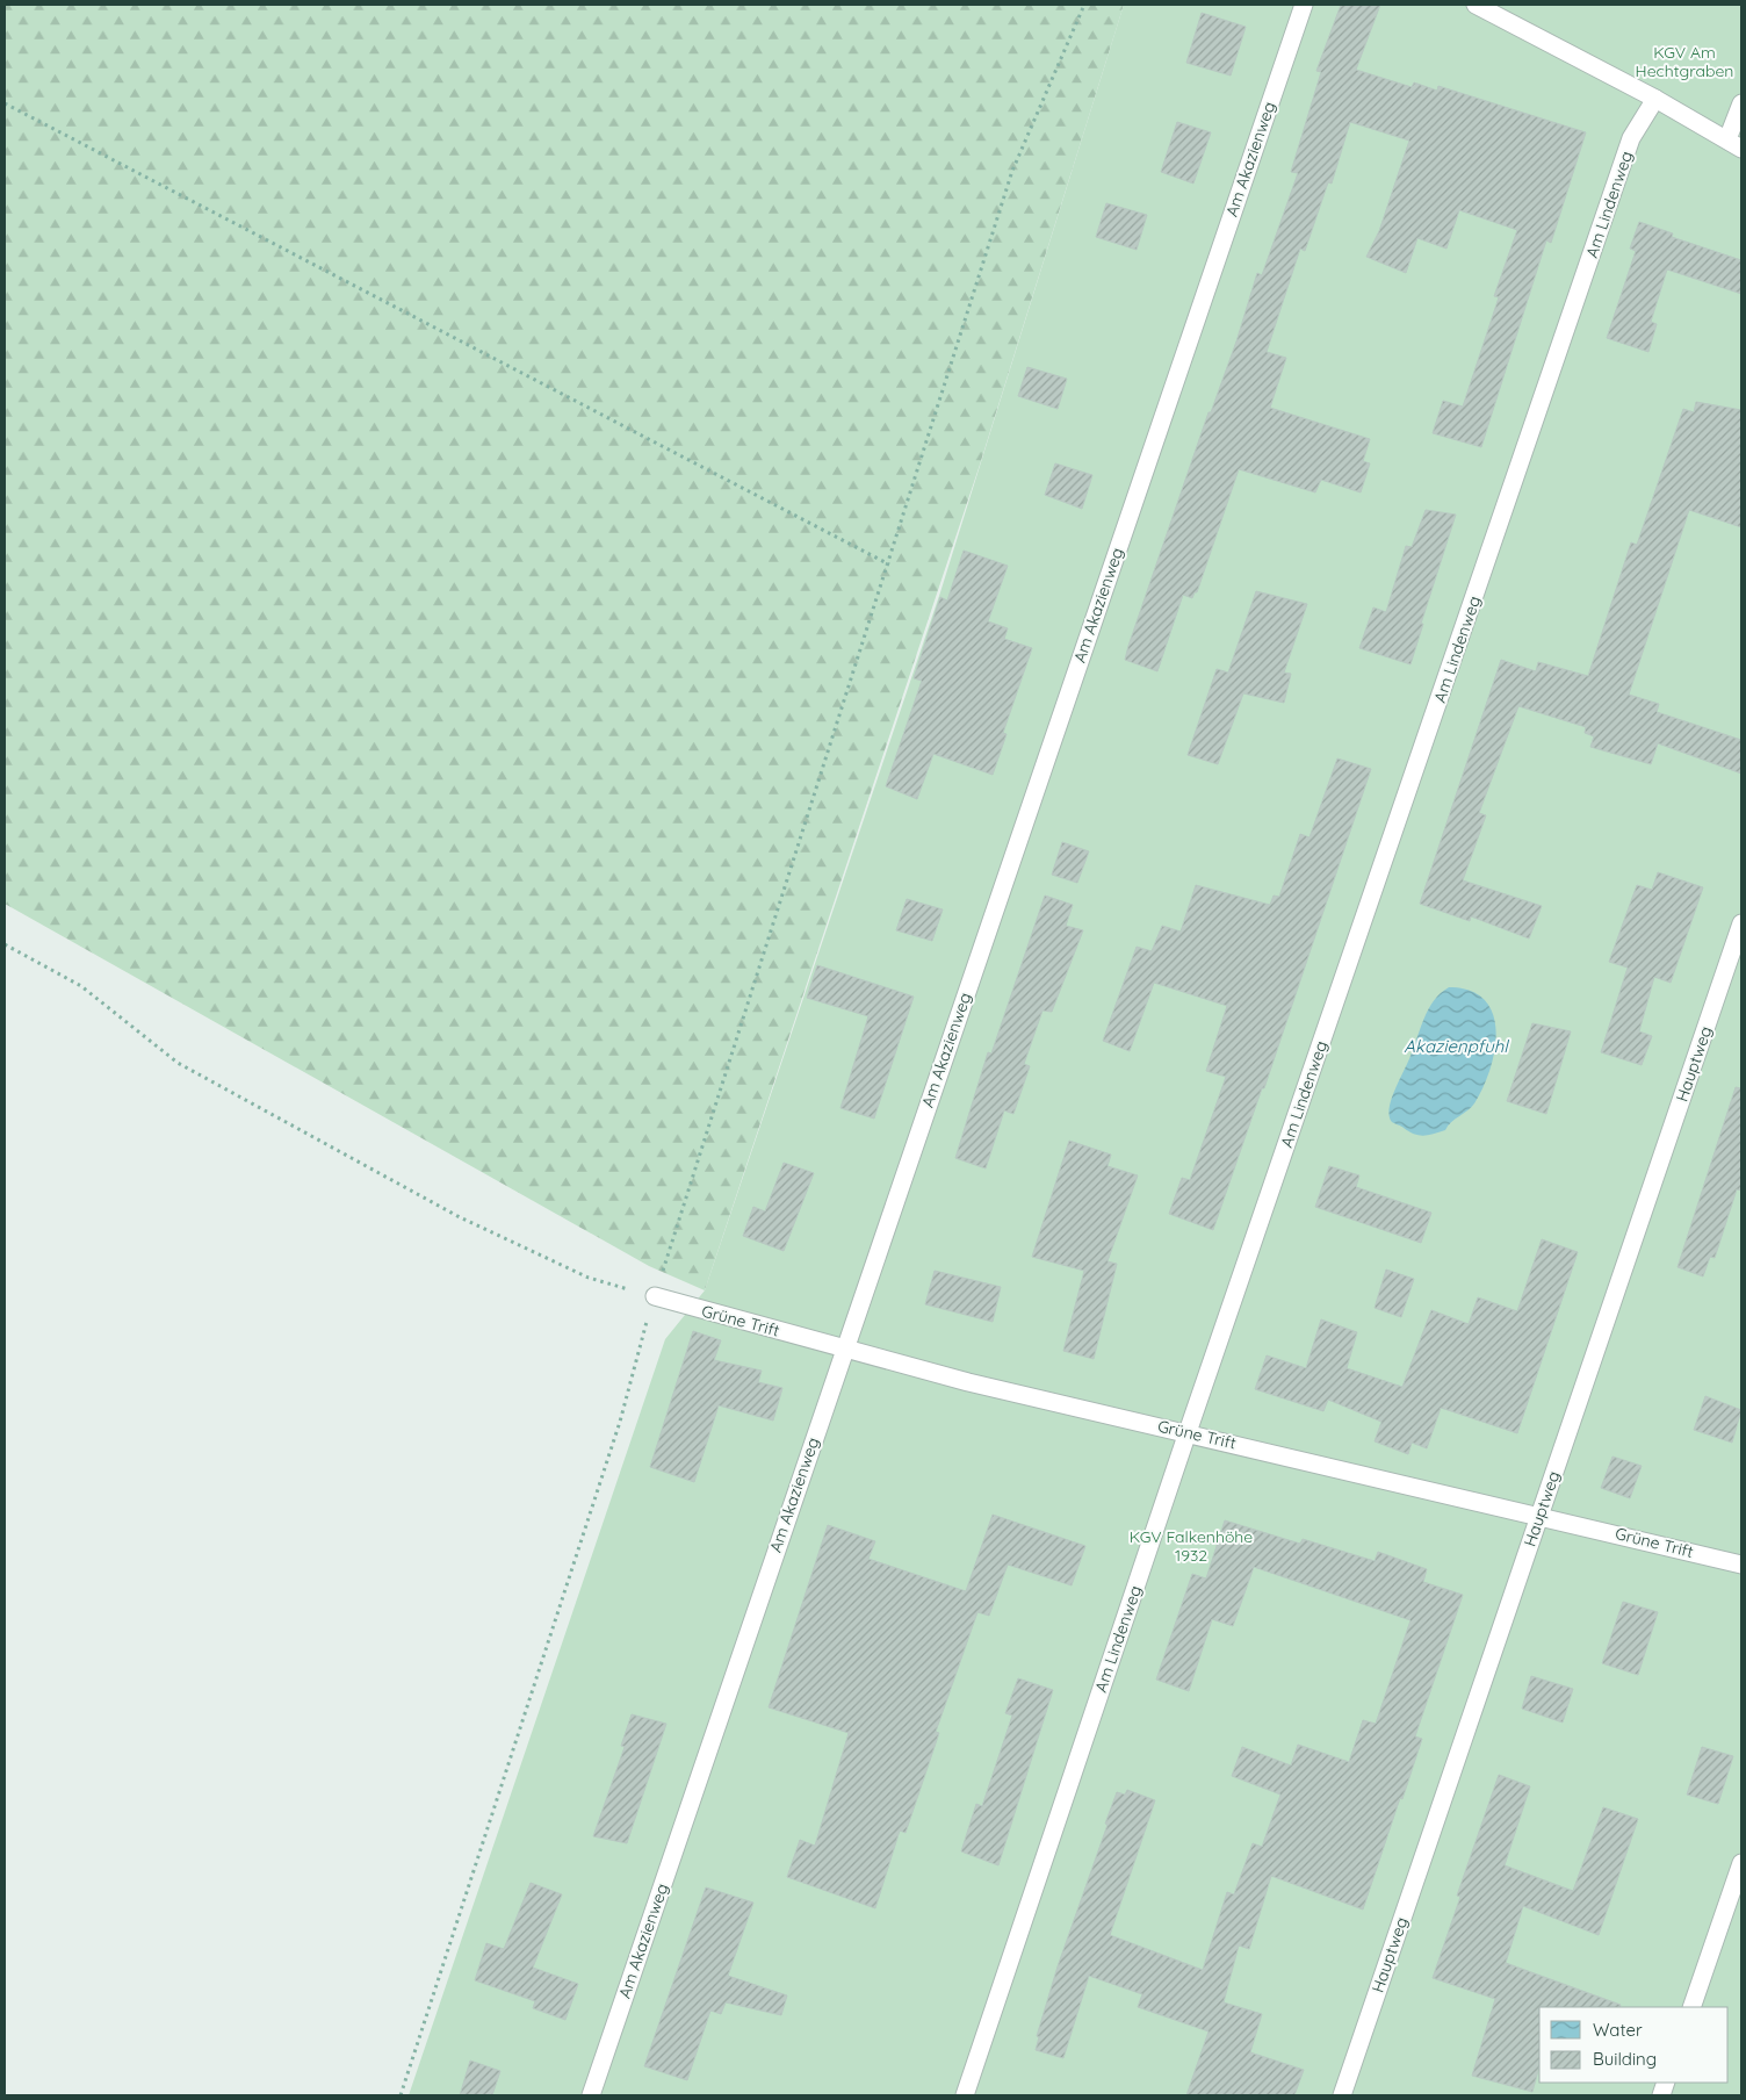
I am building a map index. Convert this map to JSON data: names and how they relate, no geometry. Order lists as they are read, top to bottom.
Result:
{
  "streets": {
    "lane": [
      "Am Akazienweg",
      "Am Lindenweg",
      "Hauptweg",
      "Grüne Trift"
    ]
  },
  "crossings": [
    ["Am Akazienweg", "Grüne Trift"],
    ["Am Lindenweg", "Grüne Trift"],
    ["Hauptweg", "Grüne Trift"]
  ],
  "water": ["Akazienpfuhl"],
  "parks": ["KGV Am Hechtgraben", "KGV Falkenhöhe 1932"],
  "legend": ["Water", "Building"]
}
